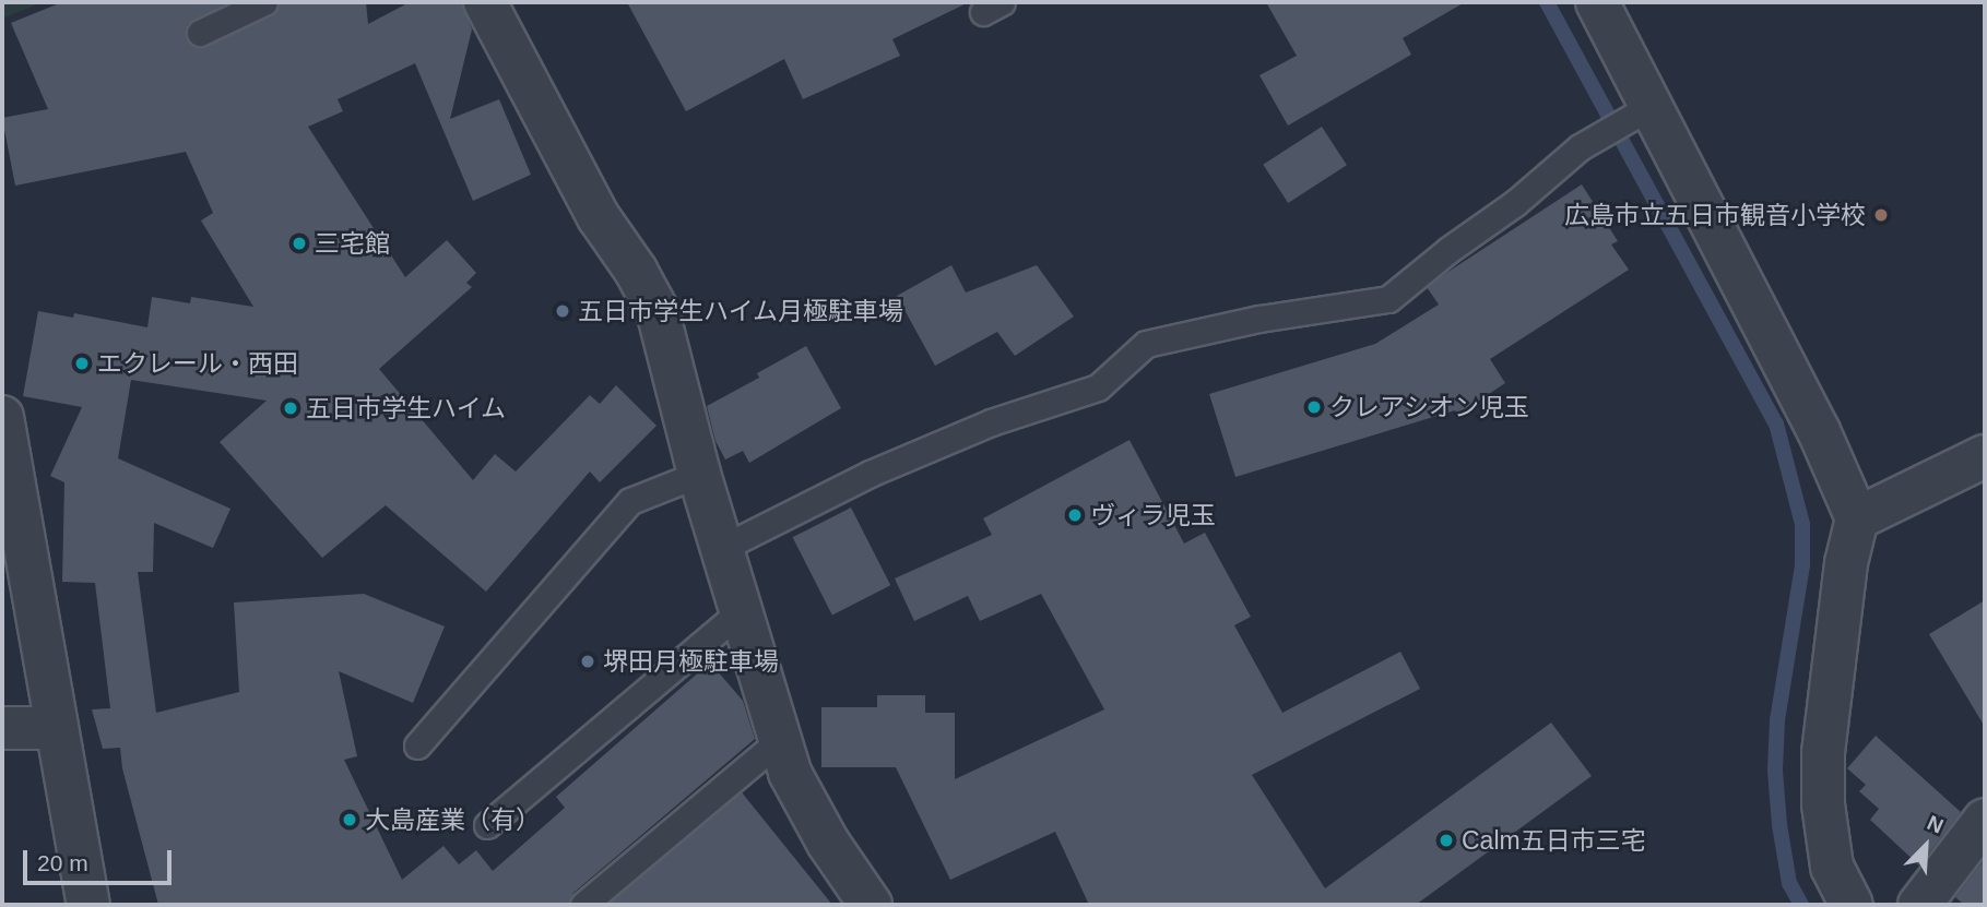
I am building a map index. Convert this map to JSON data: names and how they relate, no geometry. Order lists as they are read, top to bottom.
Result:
{
  "places": [
    "広島市立五日市観音小学校",
    "三宅館",
    "五日市学生ハイム月極駐車場",
    "エクレール・西田",
    "クレアシオン児玉",
    "五日市学生ハイム",
    "ヴィラ児玉",
    "堺田月極駐車場",
    "大島産業（有）",
    "Calm五日市三宅"
  ],
  "scale_bar": "20 m",
  "north": "top right"
}
